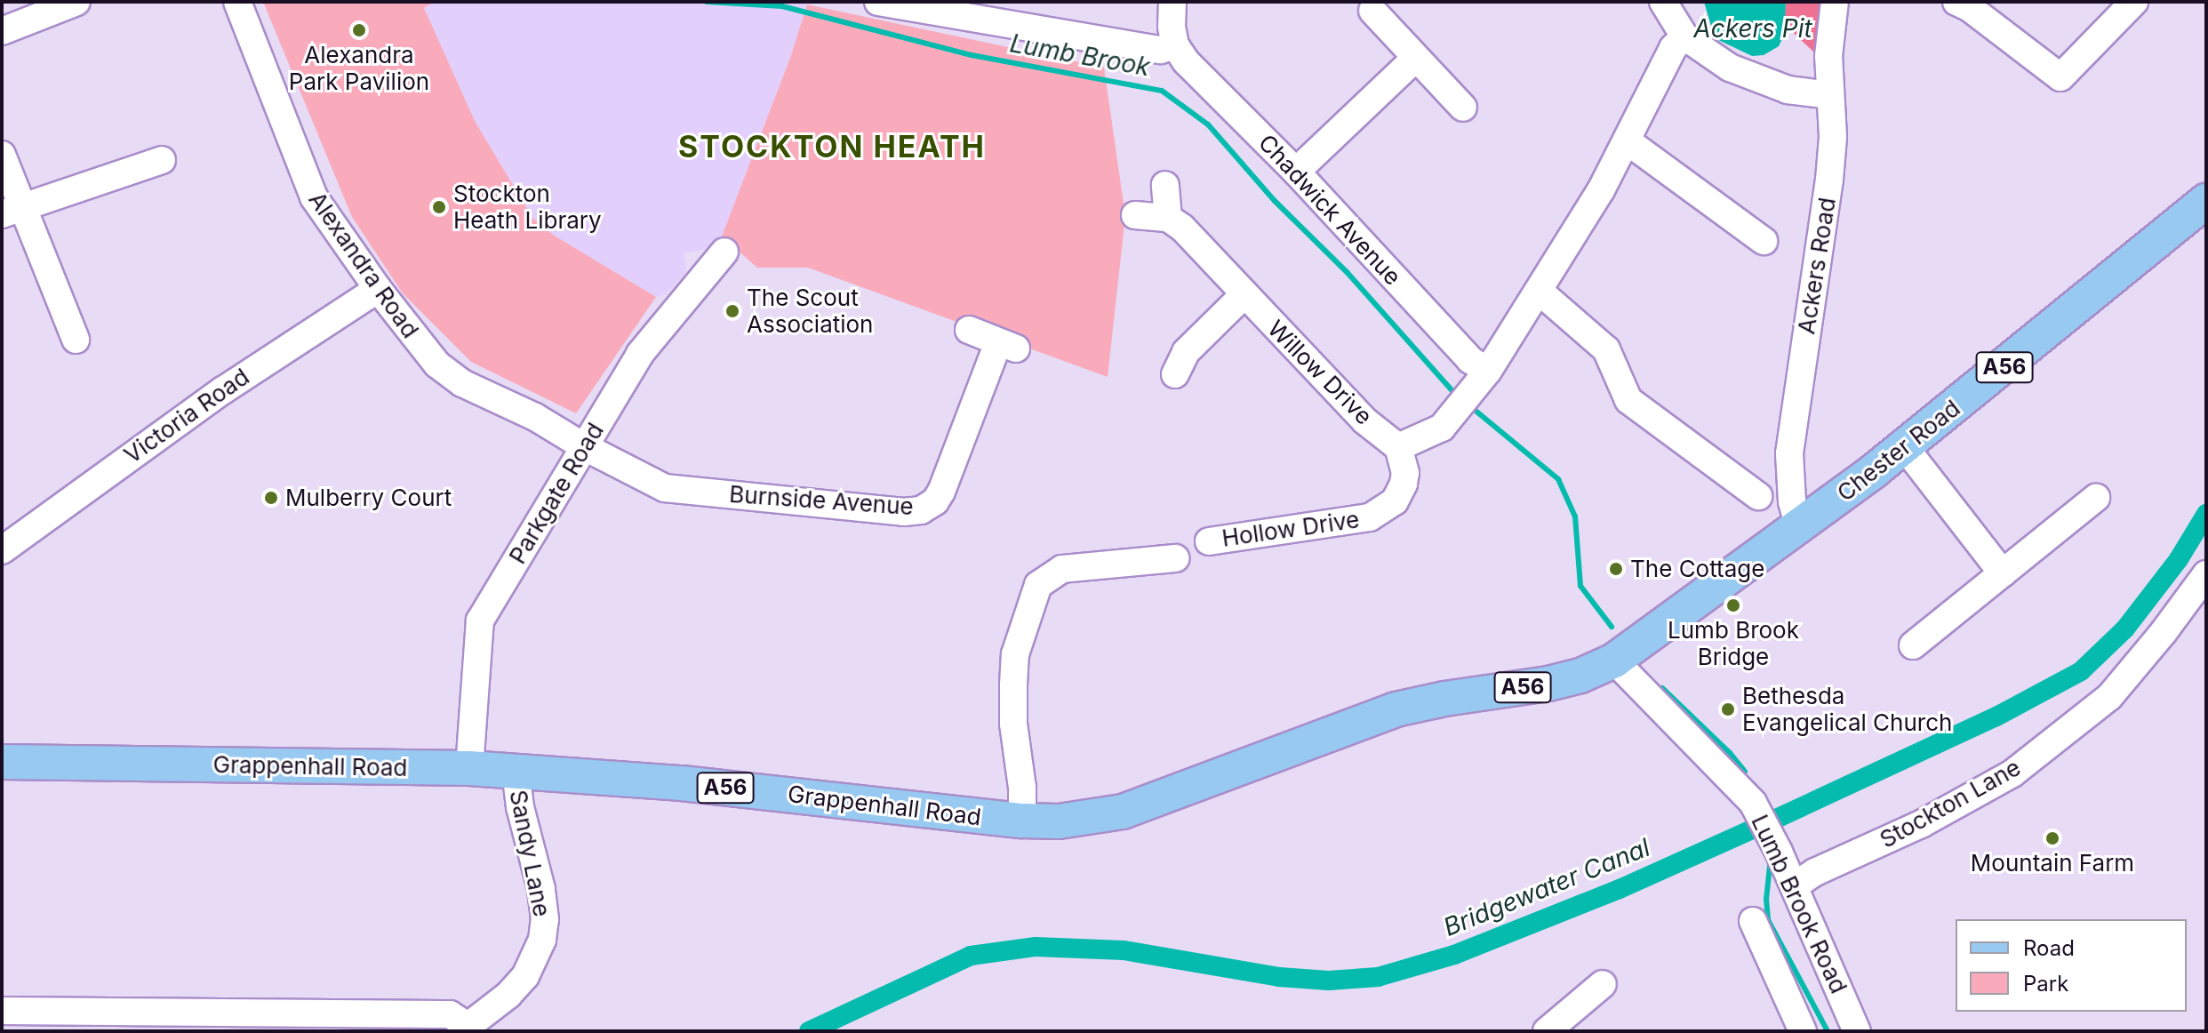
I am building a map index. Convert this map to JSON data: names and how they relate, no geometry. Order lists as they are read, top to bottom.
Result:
{
  "streets": {
    "main road": ["A56", "Chester Road", "Grappenhall Road"],
    "street": [
      "Chadwick Avenue",
      "Alexandra Road",
      "Ackers Road",
      "Willow Drive",
      "Victoria Road",
      "Parkgate Road",
      "Burnside Avenue",
      "Hollow Drive",
      "Stockton Lane",
      "Sandy Lane",
      "Lumb Brook Road"
    ]
  },
  "crossings": [
    ["Alexandra Road", "Victoria Road"],
    ["Alexandra Road", "Parkgate Road"],
    ["Alexandra Road", "Burnside Avenue"],
    ["Ackers Road", "Chester Road"],
    ["Willow Drive", "Hollow Drive"],
    ["Chester Road", "Grappenhall Road"],
    ["Chester Road", "Lumb Brook Road"],
    ["Parkgate Road", "Burnside Avenue"],
    ["Parkgate Road", "Grappenhall Road"],
    ["Grappenhall Road", "Sandy Lane"],
    ["Grappenhall Road", "Lumb Brook Road"],
    ["Stockton Lane", "Lumb Brook Road"]
  ],
  "districts": ["STOCKTON HEATH"],
  "water": ["Ackers Pit", "Lumb Brook", "Bridgewater Canal"],
  "places": [
    "Alexandra Park Pavilion",
    "Stockton Heath Library",
    "The Scout Association",
    "Mulberry Court",
    "The Cottage",
    "Lumb Brook Bridge",
    "Bethesda Evangelical Church",
    "Mountain Farm"
  ],
  "legend": ["Road", "Park"]
}
